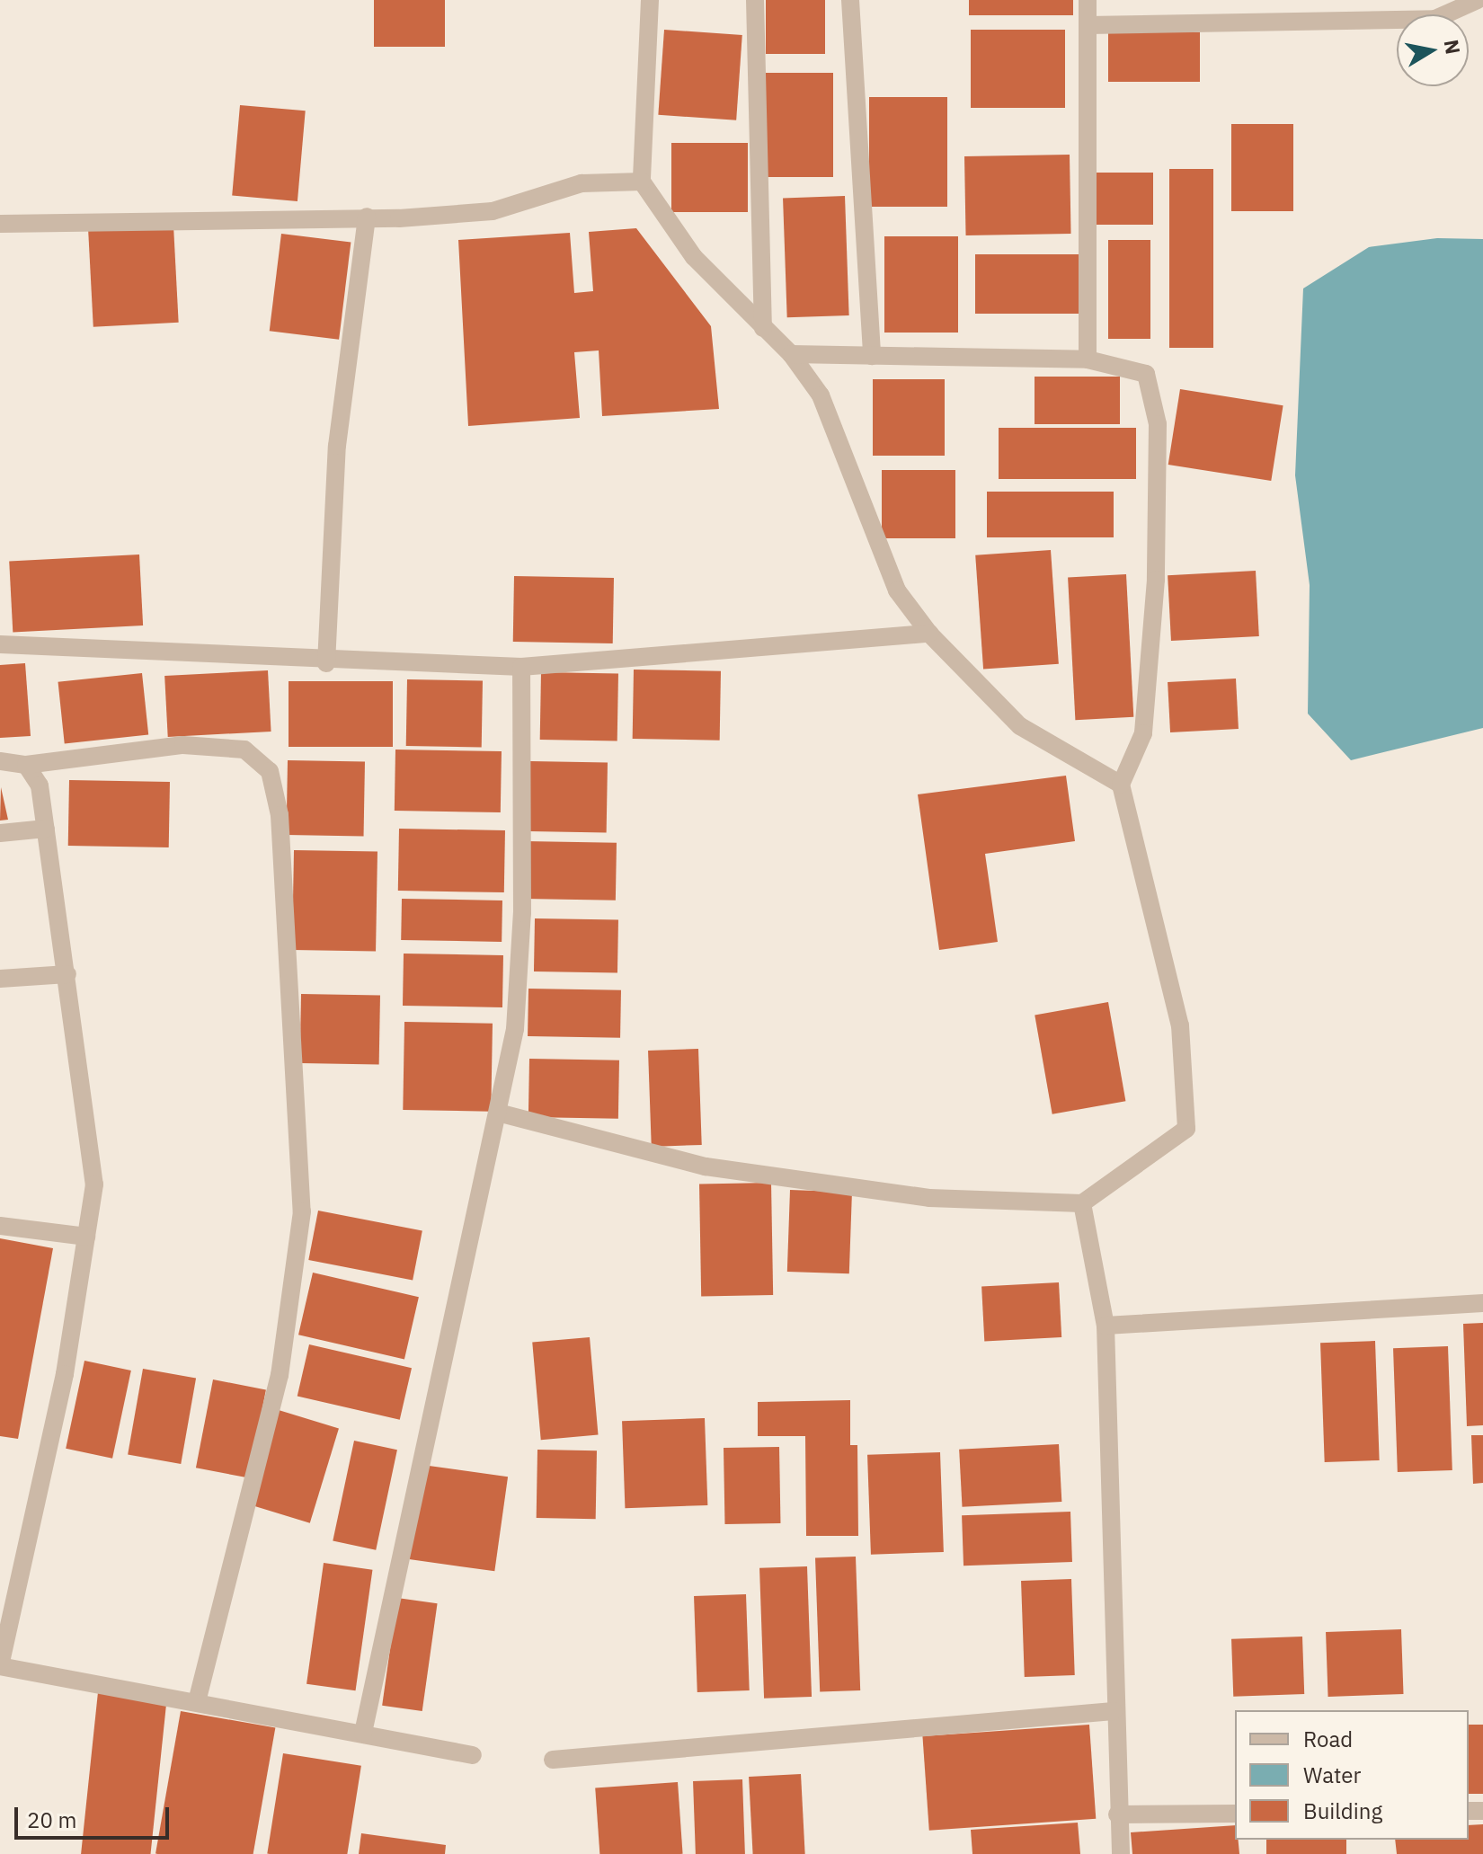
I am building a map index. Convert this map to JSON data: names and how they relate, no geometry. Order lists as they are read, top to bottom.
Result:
{
  "legend": ["Road", "Water", "Building"],
  "scale_bar": "20 m",
  "north": "right"
}
